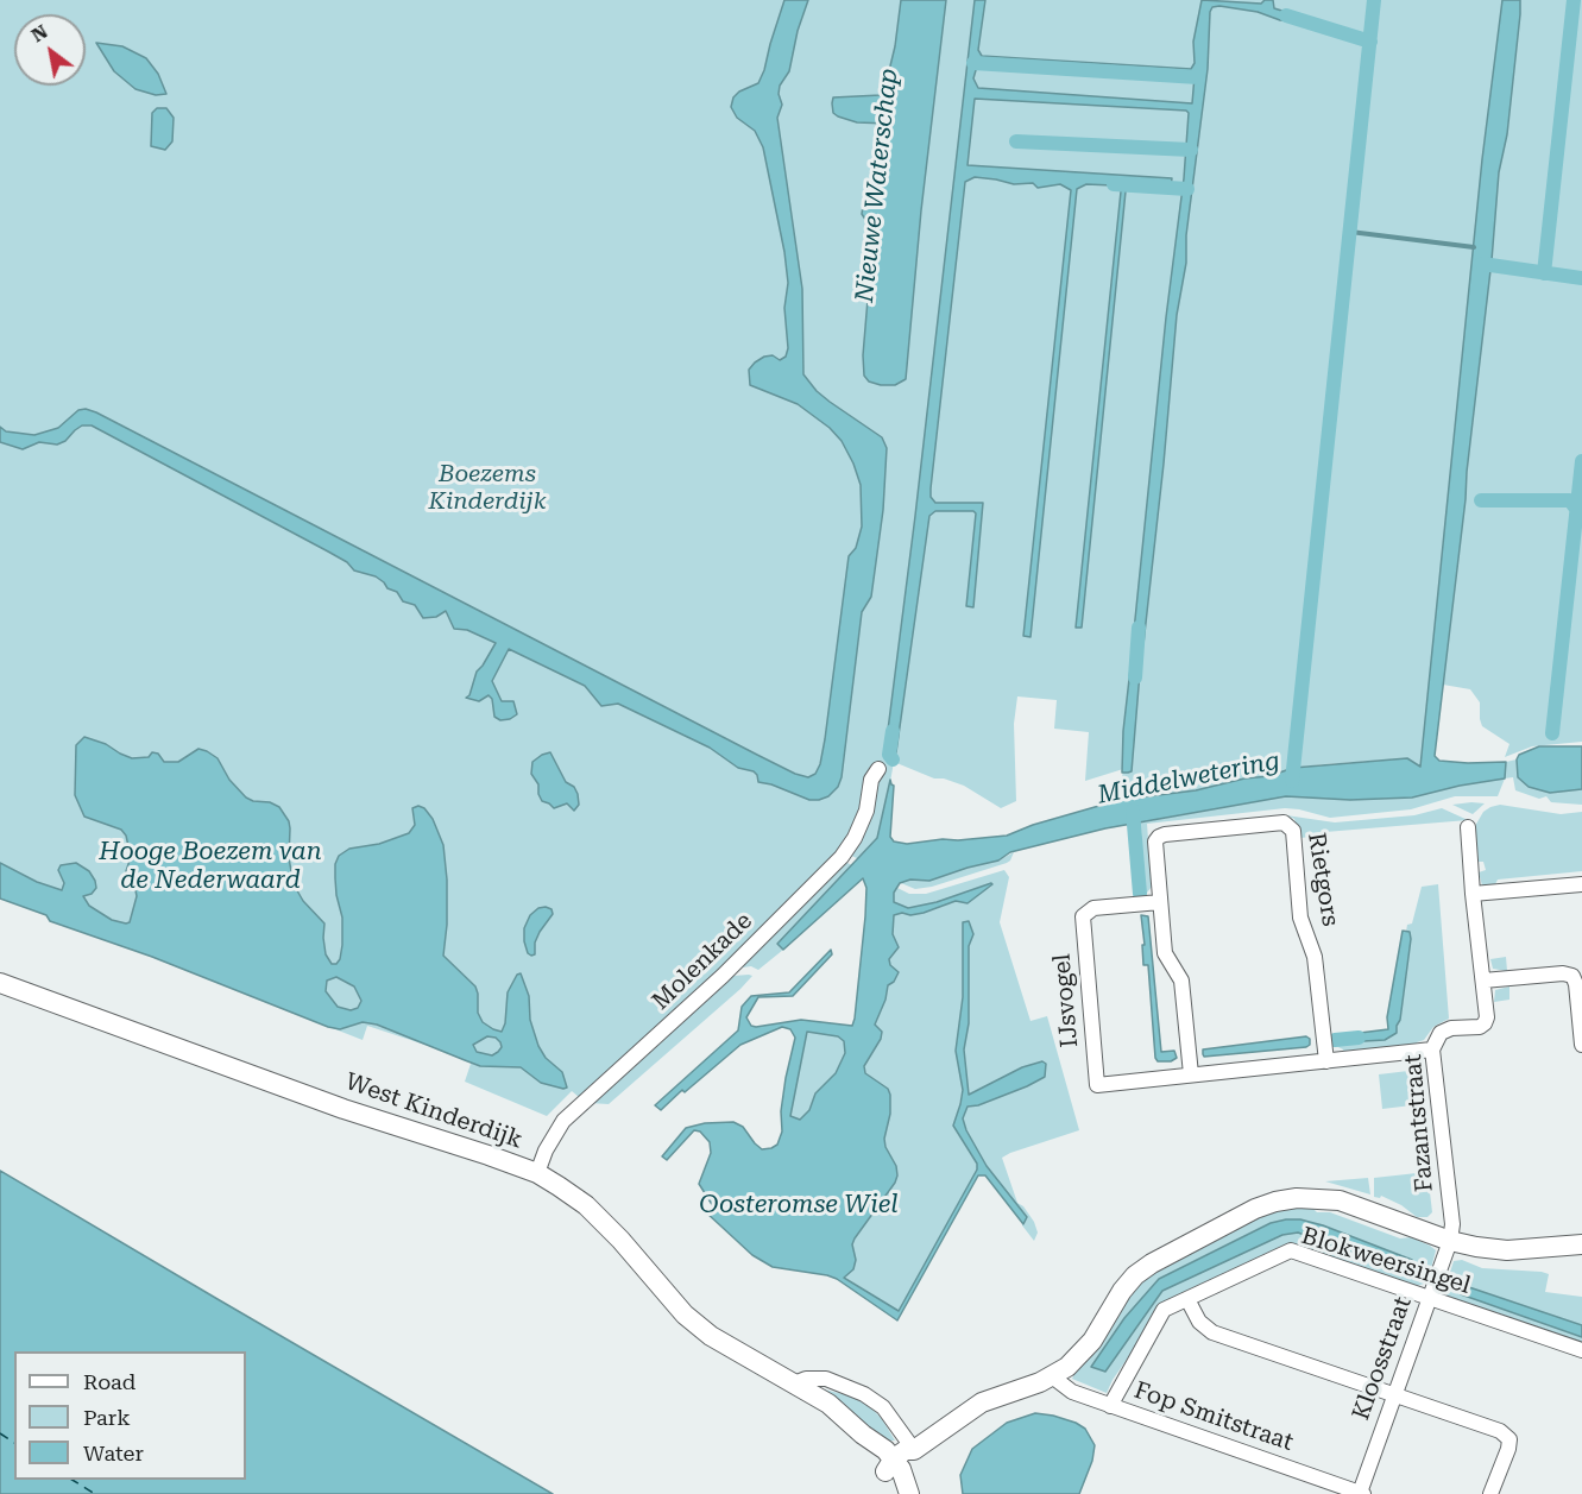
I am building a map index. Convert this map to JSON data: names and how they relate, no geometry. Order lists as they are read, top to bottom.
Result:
{
  "streets": {
    "street": [
      "Rietgors",
      "Molenkade",
      "IJsvogel",
      "West Kinderdijk",
      "Fazantstraat",
      "Blokweersingel",
      "Kloosstraat",
      "Fop Smitstraat"
    ]
  },
  "crossings": [
    ["Rietgors", "IJsvogel"],
    ["Molenkade", "West Kinderdijk"],
    ["Fazantstraat", "Kloosstraat"],
    ["Blokweersingel", "Kloosstraat"],
    ["Blokweersingel", "Fop Smitstraat"],
    ["Kloosstraat", "Fop Smitstraat"]
  ],
  "water": [
    "Nieuwe Waterschap",
    "Middelwetering",
    "Hooge Boezem van de Nederwaard",
    "Oosteromse Wiel"
  ],
  "parks": ["Boezems Kinderdijk"],
  "legend": ["Road", "Park", "Water"],
  "north": "top left"
}
